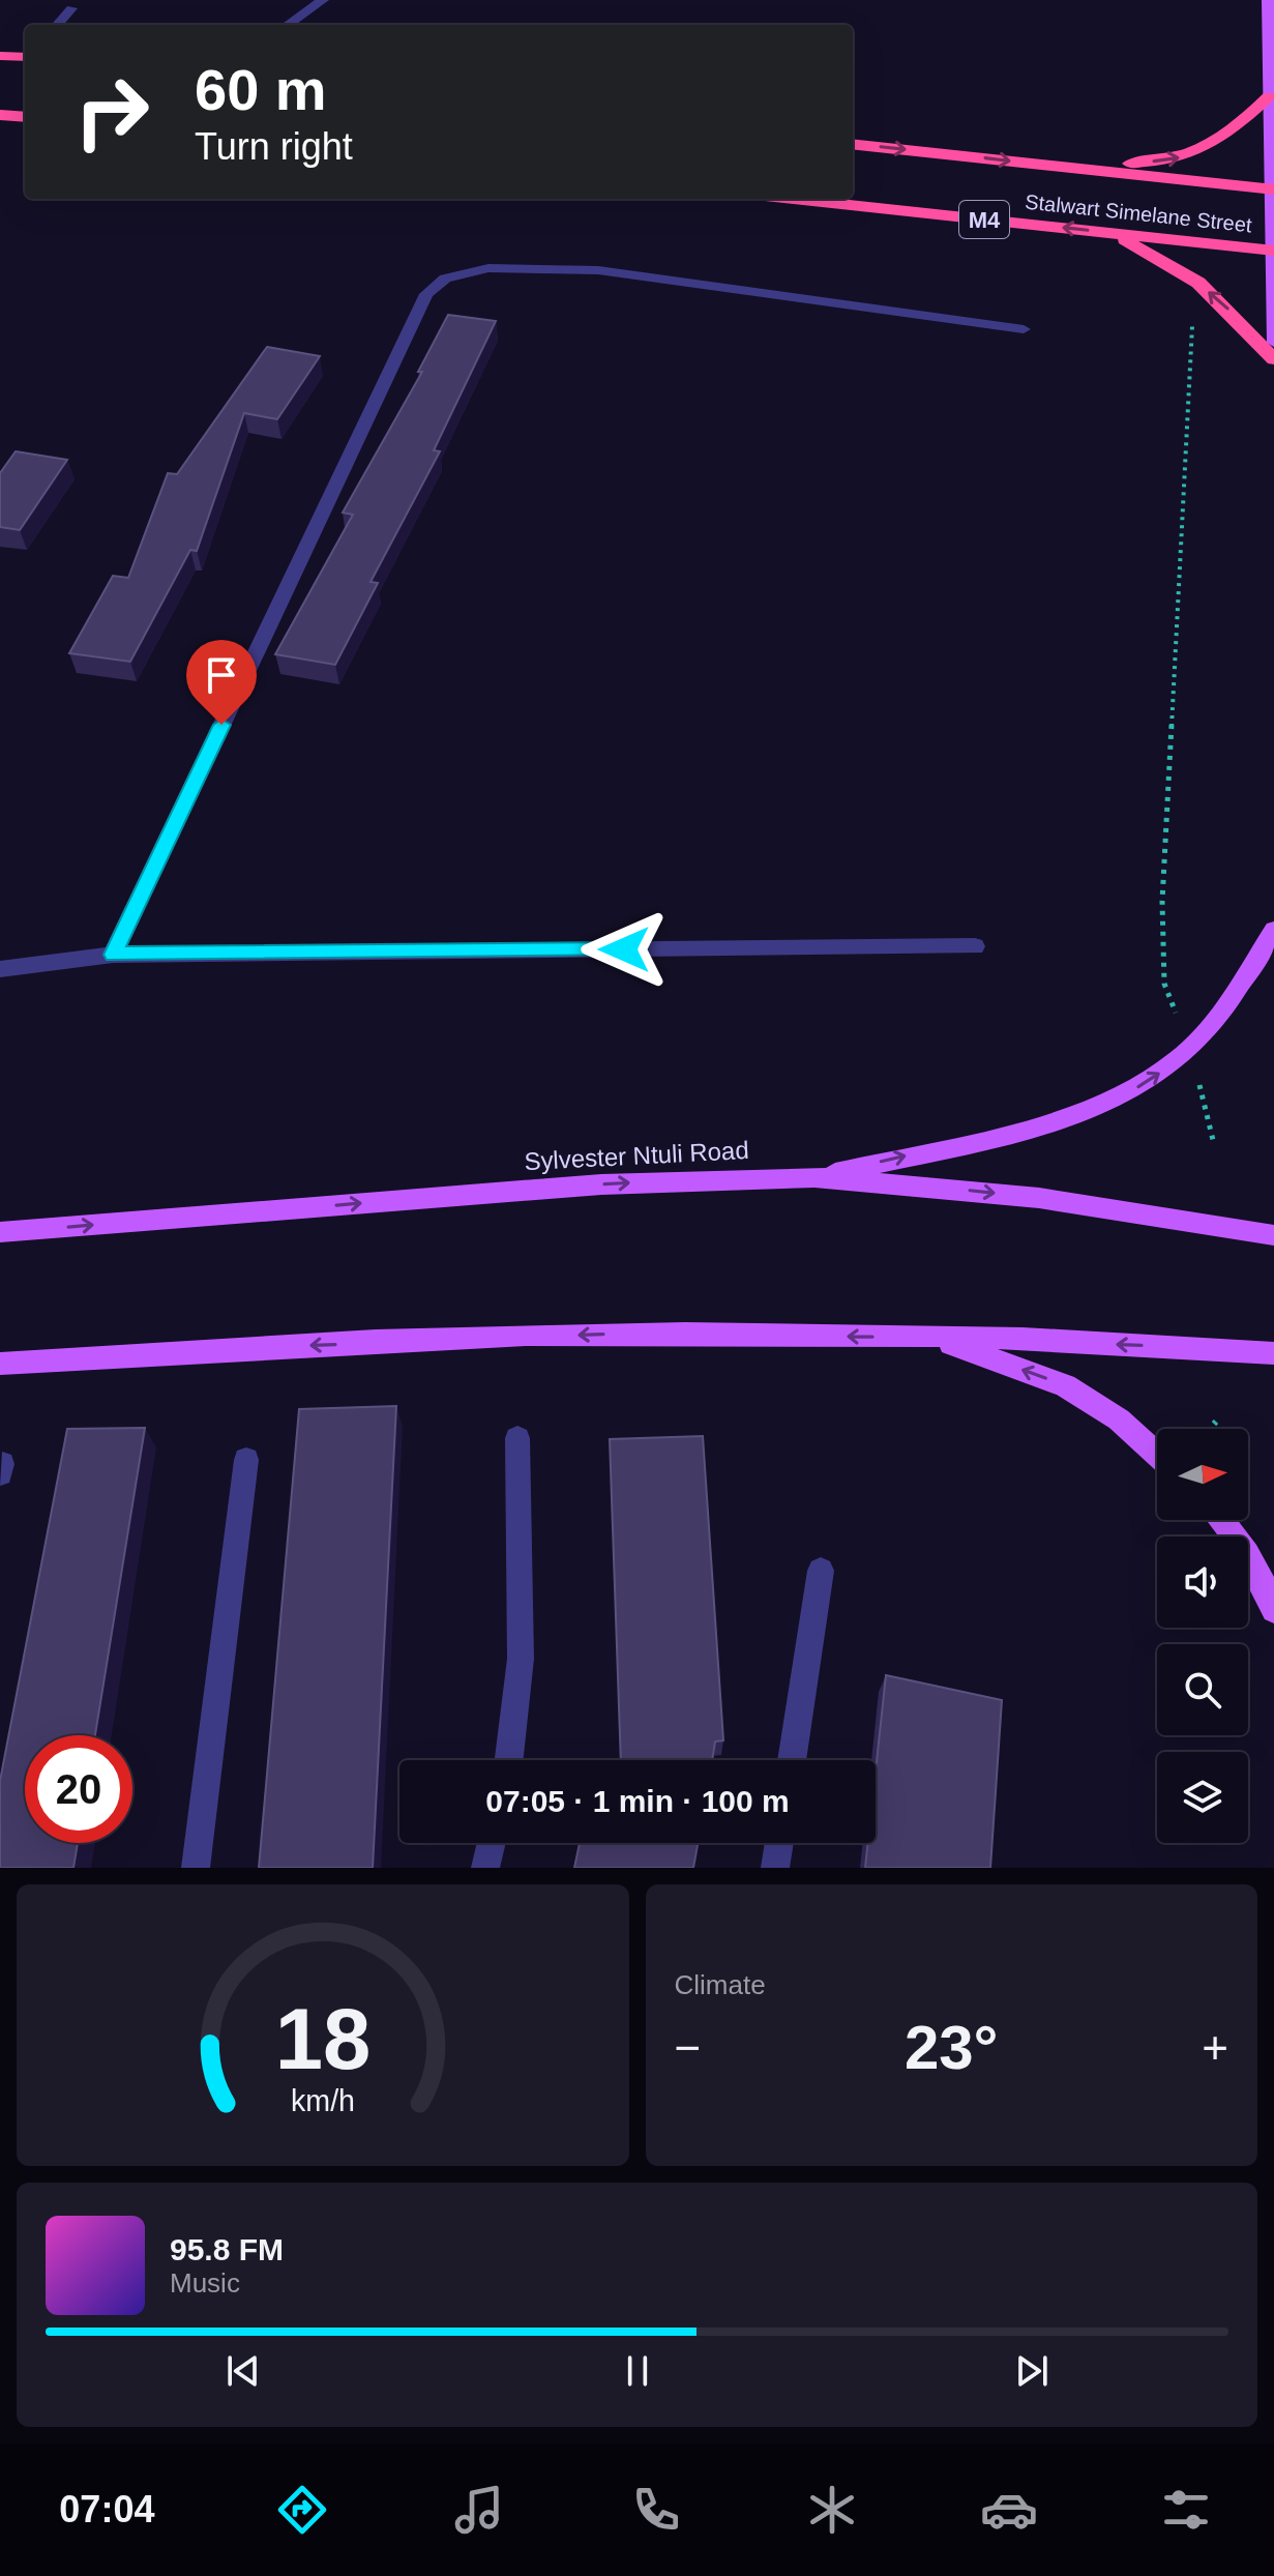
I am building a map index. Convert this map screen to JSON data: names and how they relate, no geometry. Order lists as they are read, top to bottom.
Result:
{
  "streets": {
    "highway": ["Stalwart Simelane Street", "M4"],
    "main road": ["Sylvester Ntuli Road"]
  },
  "north": "right",
  "page": {
    "turn": ["60 m", "Turn right"],
    "limit": "20",
    "trip": "07:05 · 1 min · 100 m",
    "tile": "Climate",
    "heat": ["−", "23°", "+"],
    "song": ["95.8 FM", "Music"],
    "tabs": "07:04",
    "gauge": ["18", "km/h"]
  }
}
